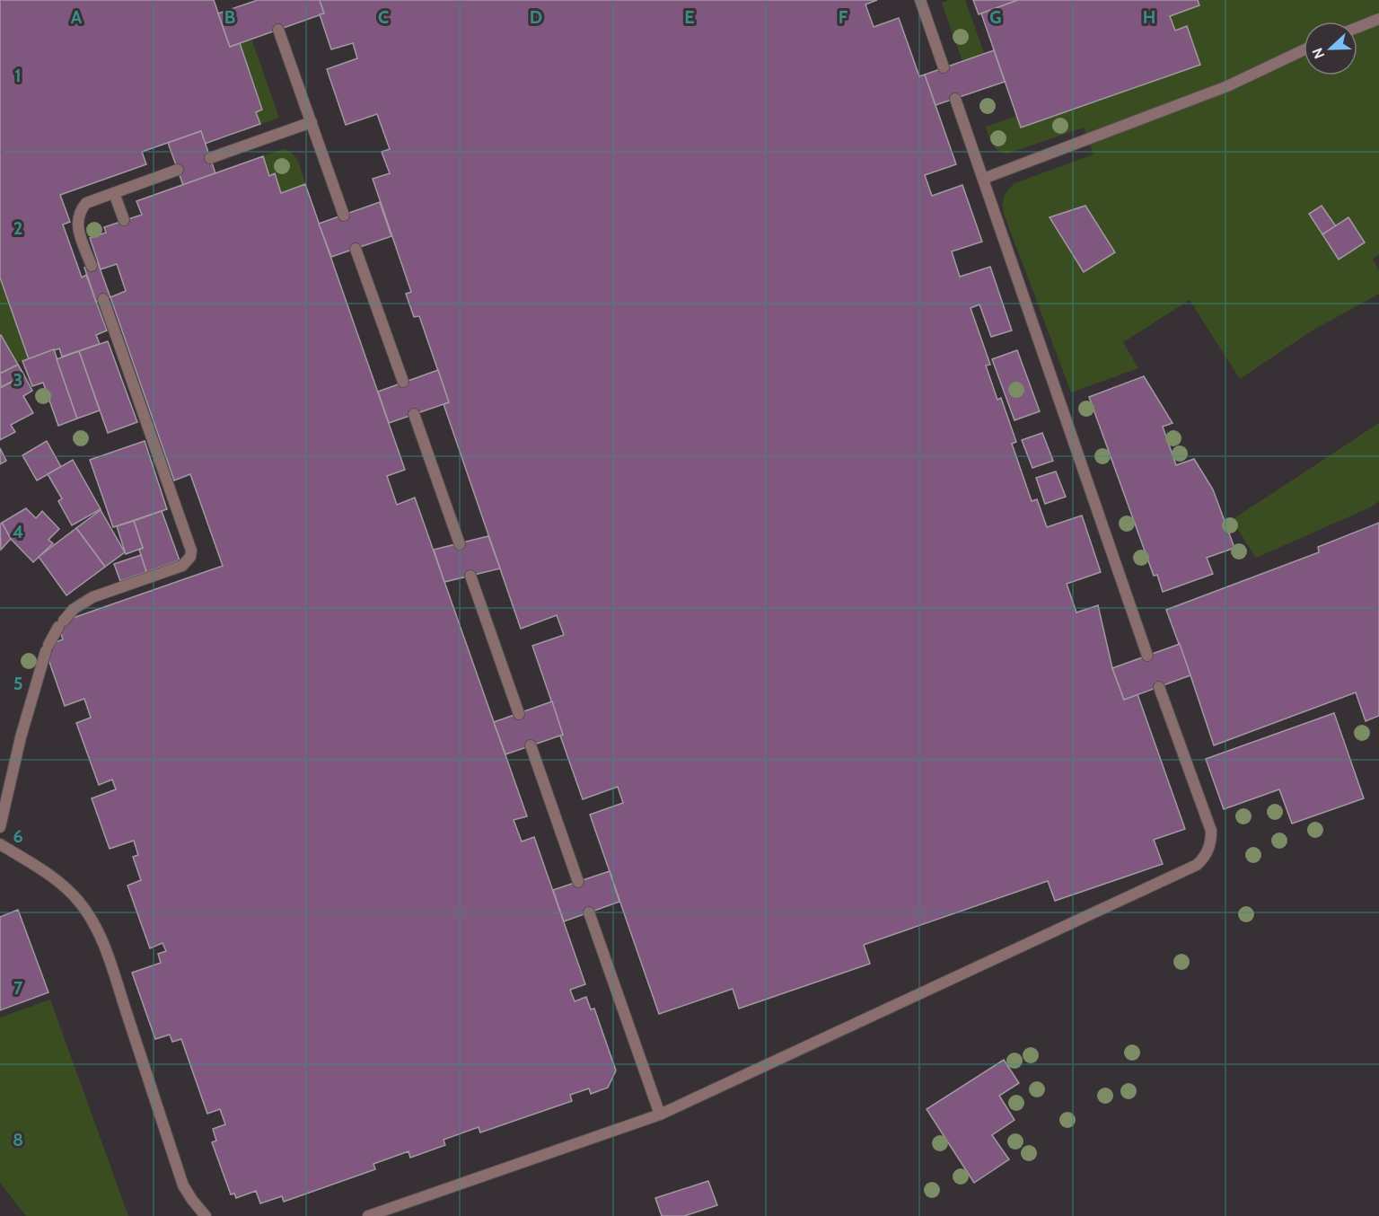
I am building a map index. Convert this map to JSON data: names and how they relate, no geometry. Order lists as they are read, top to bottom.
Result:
{
  "north": "left",
  "grid": {
    "columns": [
      "A",
      "B",
      "C",
      "D",
      "E",
      "F",
      "G",
      "H"
    ],
    "rows": [
      "1",
      "2",
      "3",
      "4",
      "5",
      "6",
      "7",
      "8"
    ]
  }
}
